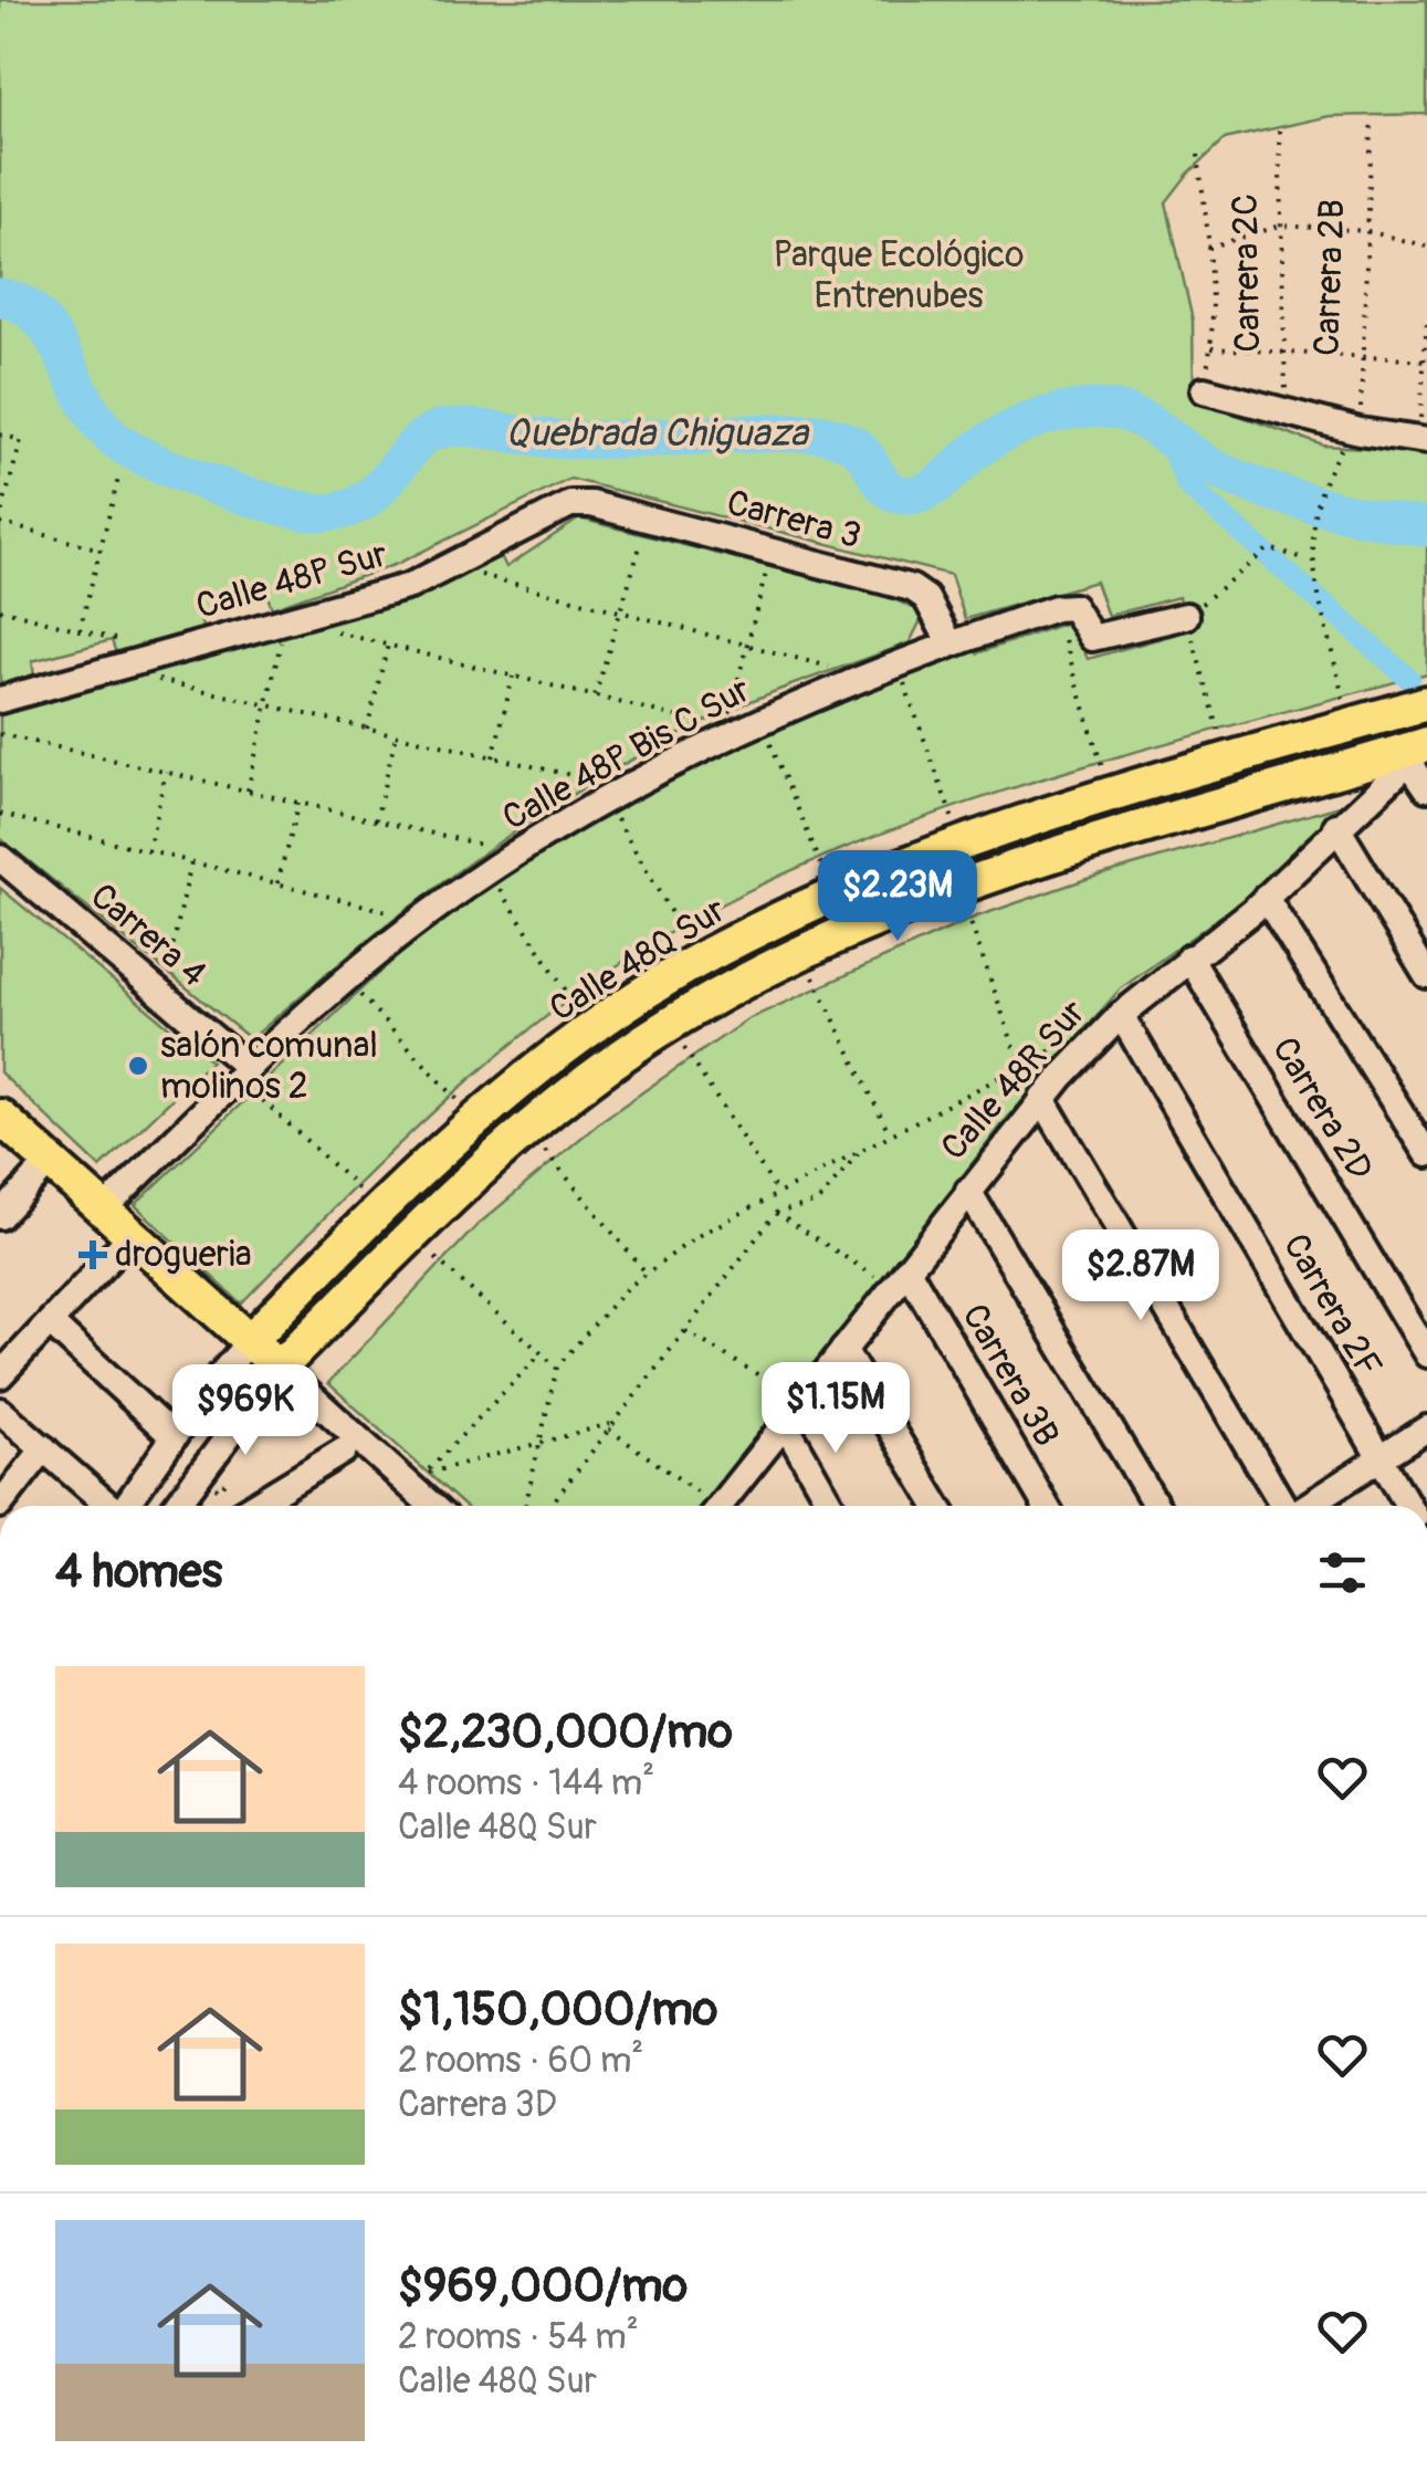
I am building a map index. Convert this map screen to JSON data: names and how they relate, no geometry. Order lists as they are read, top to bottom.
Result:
{
  "streets": {
    "main road": ["Calle 48Q Sur"],
    "street": [
      "Carrera 3",
      "Calle 48P Sur",
      "Calle 48P Bis C Sur",
      "Carrera 4",
      "Calle 48R Sur",
      "Carrera 2D",
      "Carrera 2F",
      "Carrera 3B"
    ],
    "path": ["Carrera 2C", "Carrera 2B"]
  },
  "crossings": [
    ["Carrera 3", "Calle 48P Sur"],
    ["Carrera 3", "Calle 48P Bis C Sur"],
    ["Calle 48P Bis C Sur", "Carrera 4"],
    ["Calle 48Q Sur", "Calle 48R Sur"],
    ["Calle 48R Sur", "Carrera 2D"],
    ["Calle 48R Sur", "Carrera 2F"],
    ["Calle 48R Sur", "Carrera 3B"]
  ],
  "water": ["Quebrada Chiguaza"],
  "parks": ["Parque Ecológico Entrenubes"],
  "places": {
    "other": ["salón comunal molinos 2"],
    "health": ["drogueria"]
  },
  "page": {
    "price": [
      "$2.23M",
      "$2.87M",
      "$1.15M",
      "$969K"
    ],
    "heading": "4 homes",
    "list": [
      {
        "name": "$2,230,000/mo",
        "note": "4 rooms · 144 m² · Calle 48Q Sur"
      },
      {
        "name": "$1,150,000/mo",
        "note": "2 rooms · 60 m² · Carrera 3D"
      },
      {
        "name": "$969,000/mo",
        "note": "2 rooms · 54 m² · Calle 48Q Sur"
      }
    ]
  }
}
